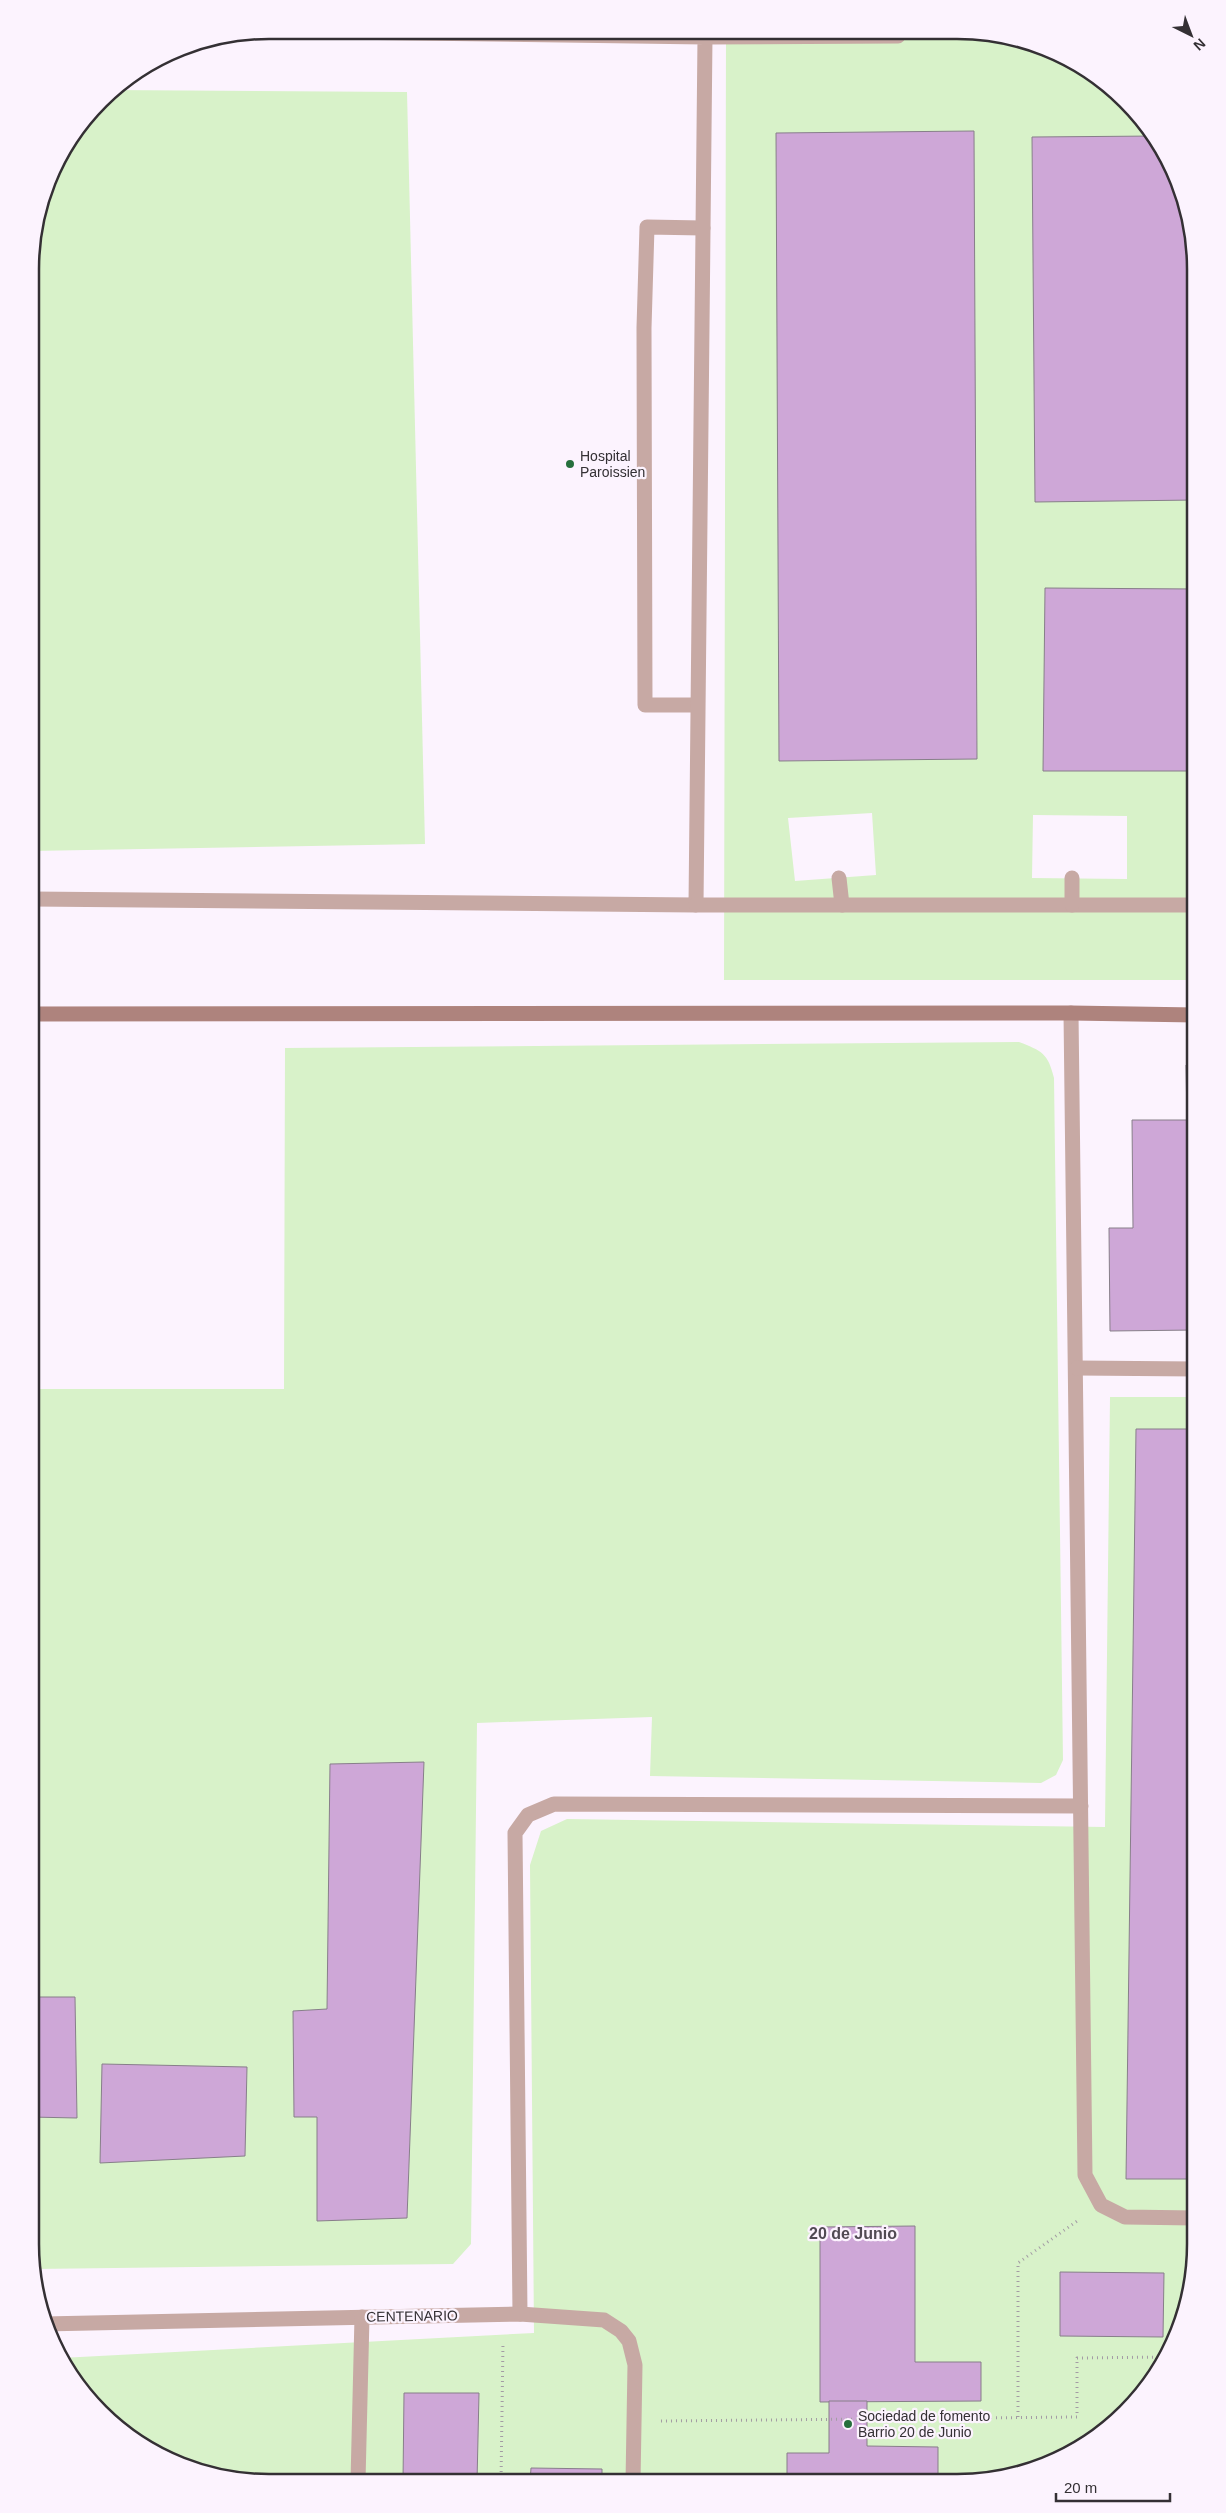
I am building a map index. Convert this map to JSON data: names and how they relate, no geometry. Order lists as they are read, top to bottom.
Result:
{
  "streets": {
    "street": ["CENTENARIO"]
  },
  "districts": ["20 de Junio"],
  "places": ["Hospital Paroissien", "Sociedad de fomento Barrio 20 de Junio"],
  "scale_bar": "20 m",
  "north": "bottom right"
}
